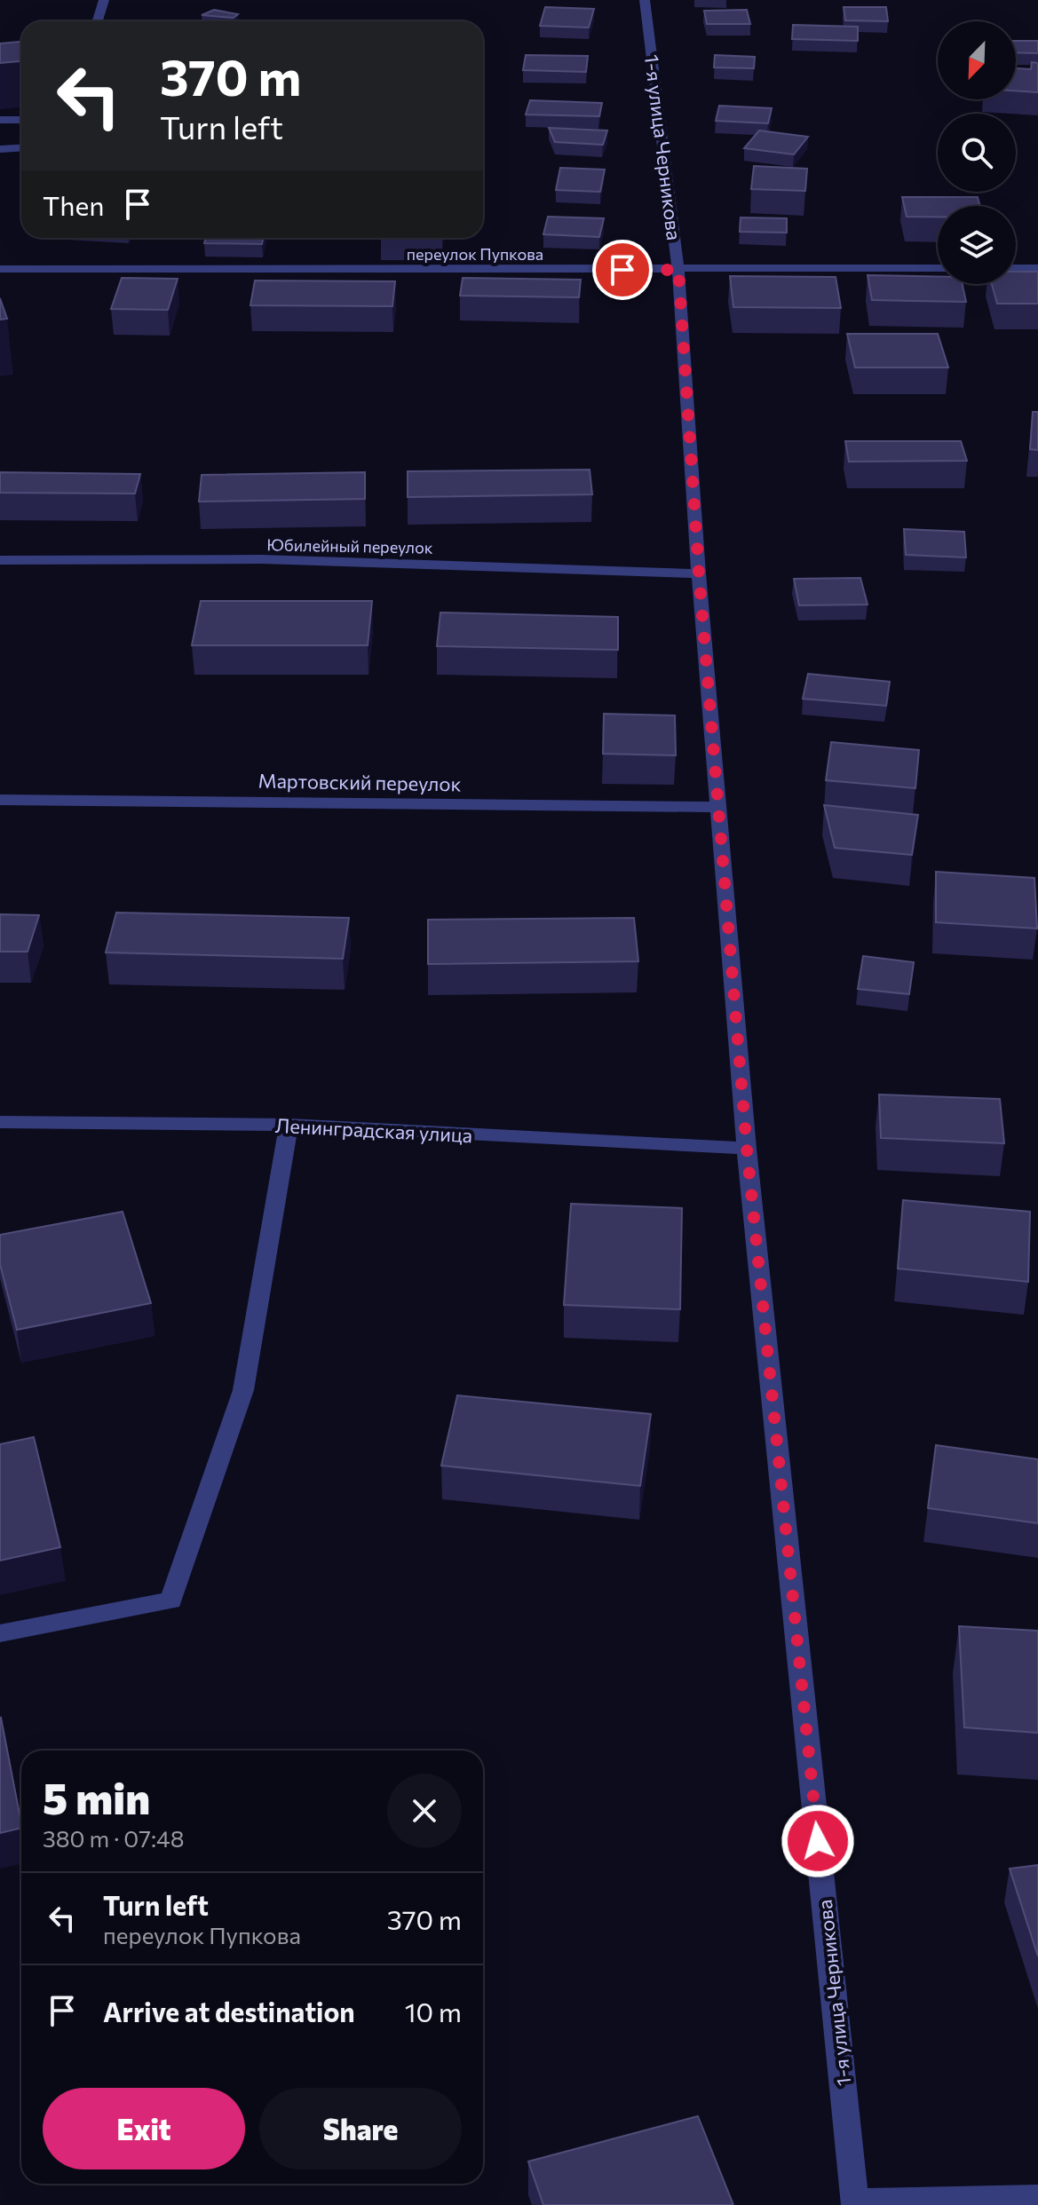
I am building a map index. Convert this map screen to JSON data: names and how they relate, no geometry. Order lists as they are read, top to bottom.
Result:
{
  "streets": {
    "street": [
      "1-я улица Черникова",
      "переулок Пупкова",
      "Юбилейный переулок",
      "Мартовский переулок",
      "Ленинградская улица"
    ]
  },
  "crossings": [
    ["1-я улица Черникова", "переулок Пупкова"],
    ["1-я улица Черникова", "Юбилейный переулок"],
    ["1-я улица Черникова", "Мартовский переулок"],
    ["1-я улица Черникова", "Ленинградская улица"]
  ],
  "north": "bottom left",
  "page": {
    "turn": ["370 m", "Turn left"],
    "then": "Then",
    "heading": ["5 min", "380 m · 07:48"],
    "list": [
      {
        "name": "Turn left",
        "note": "переулок Пупкова",
        "value": "370 m"
      },
      {
        "name": "Arrive at destination",
        "value": "10 m"
      }
    ],
    "buttons": ["Exit", "Share"]
  }
}
